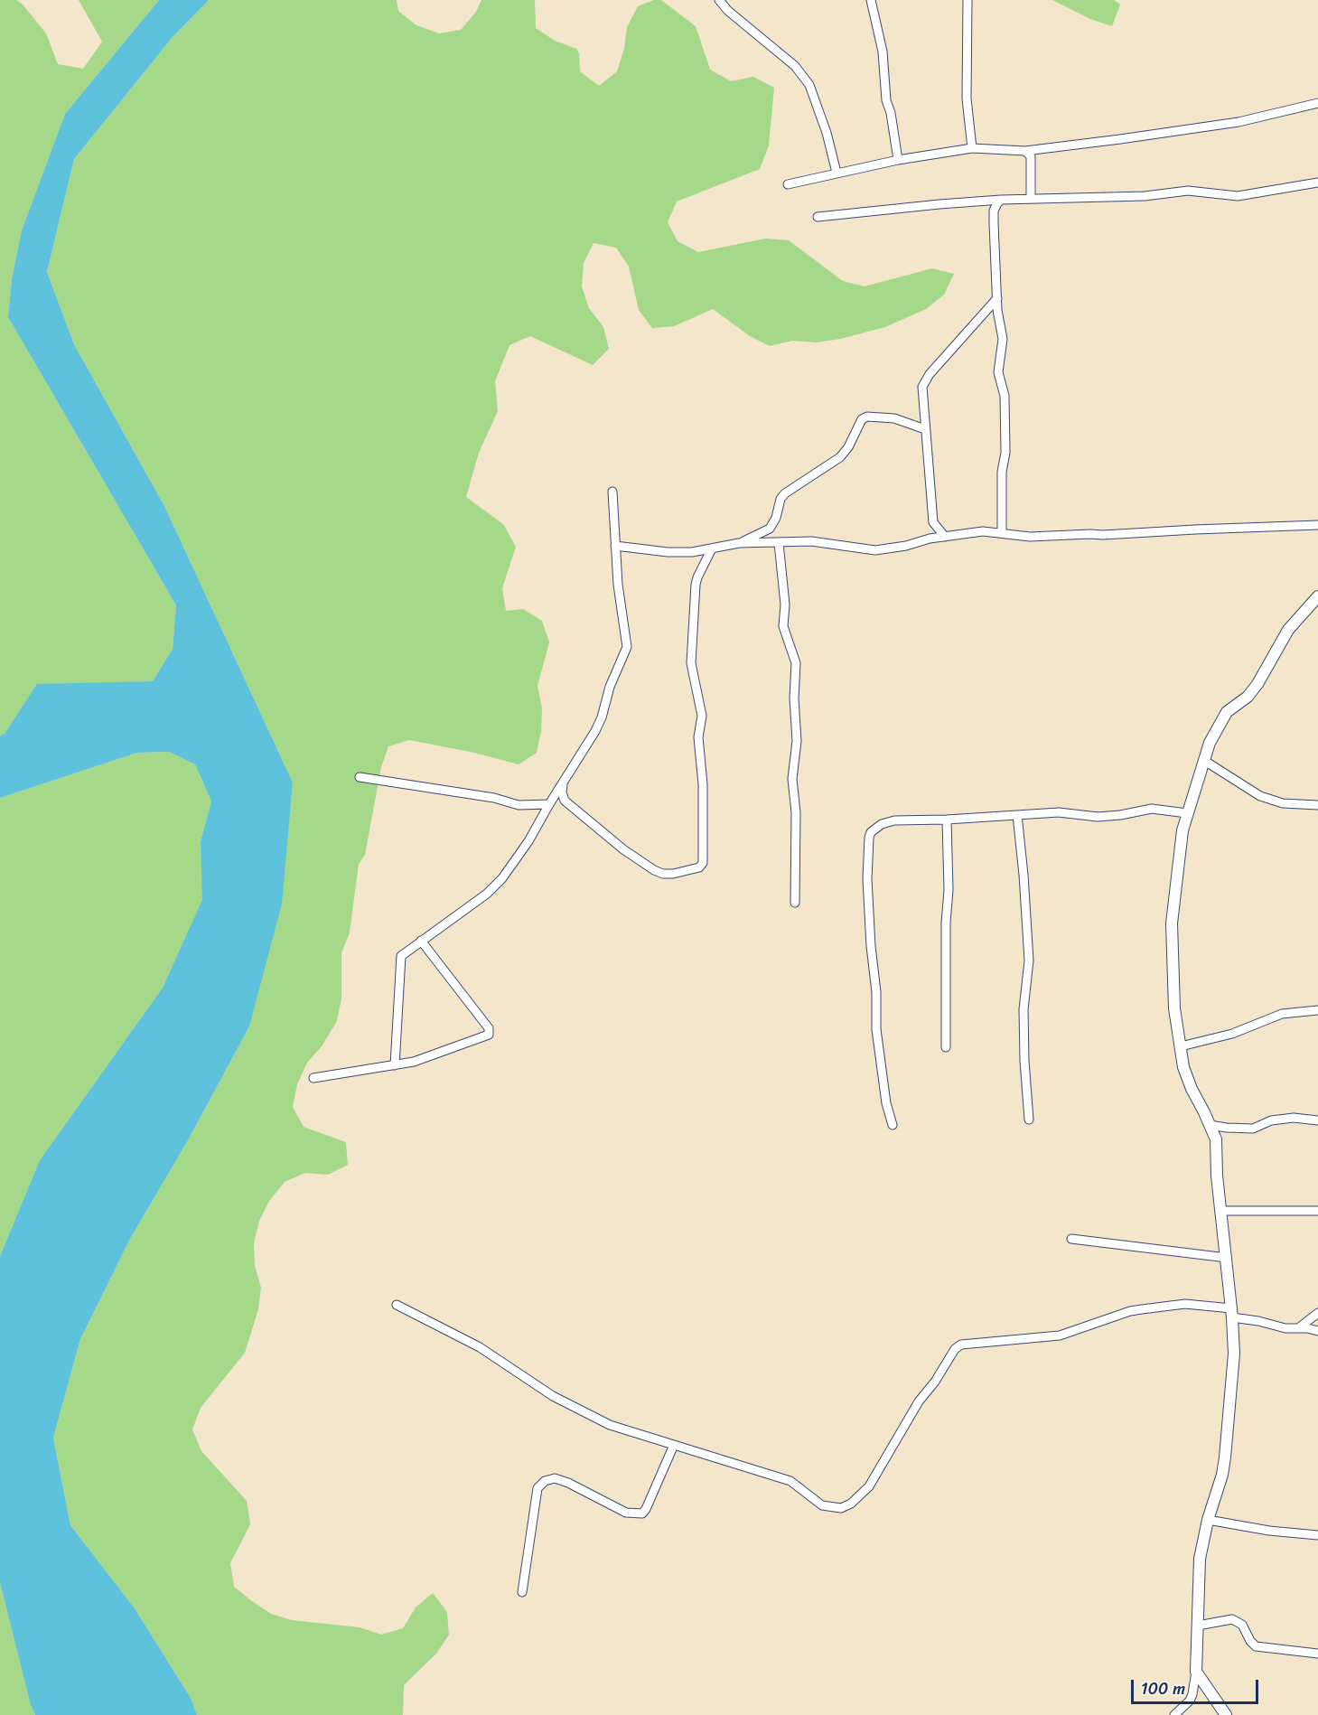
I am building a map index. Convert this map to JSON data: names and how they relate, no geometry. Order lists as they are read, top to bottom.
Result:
{
  "scale_bar": "100 m"
}
